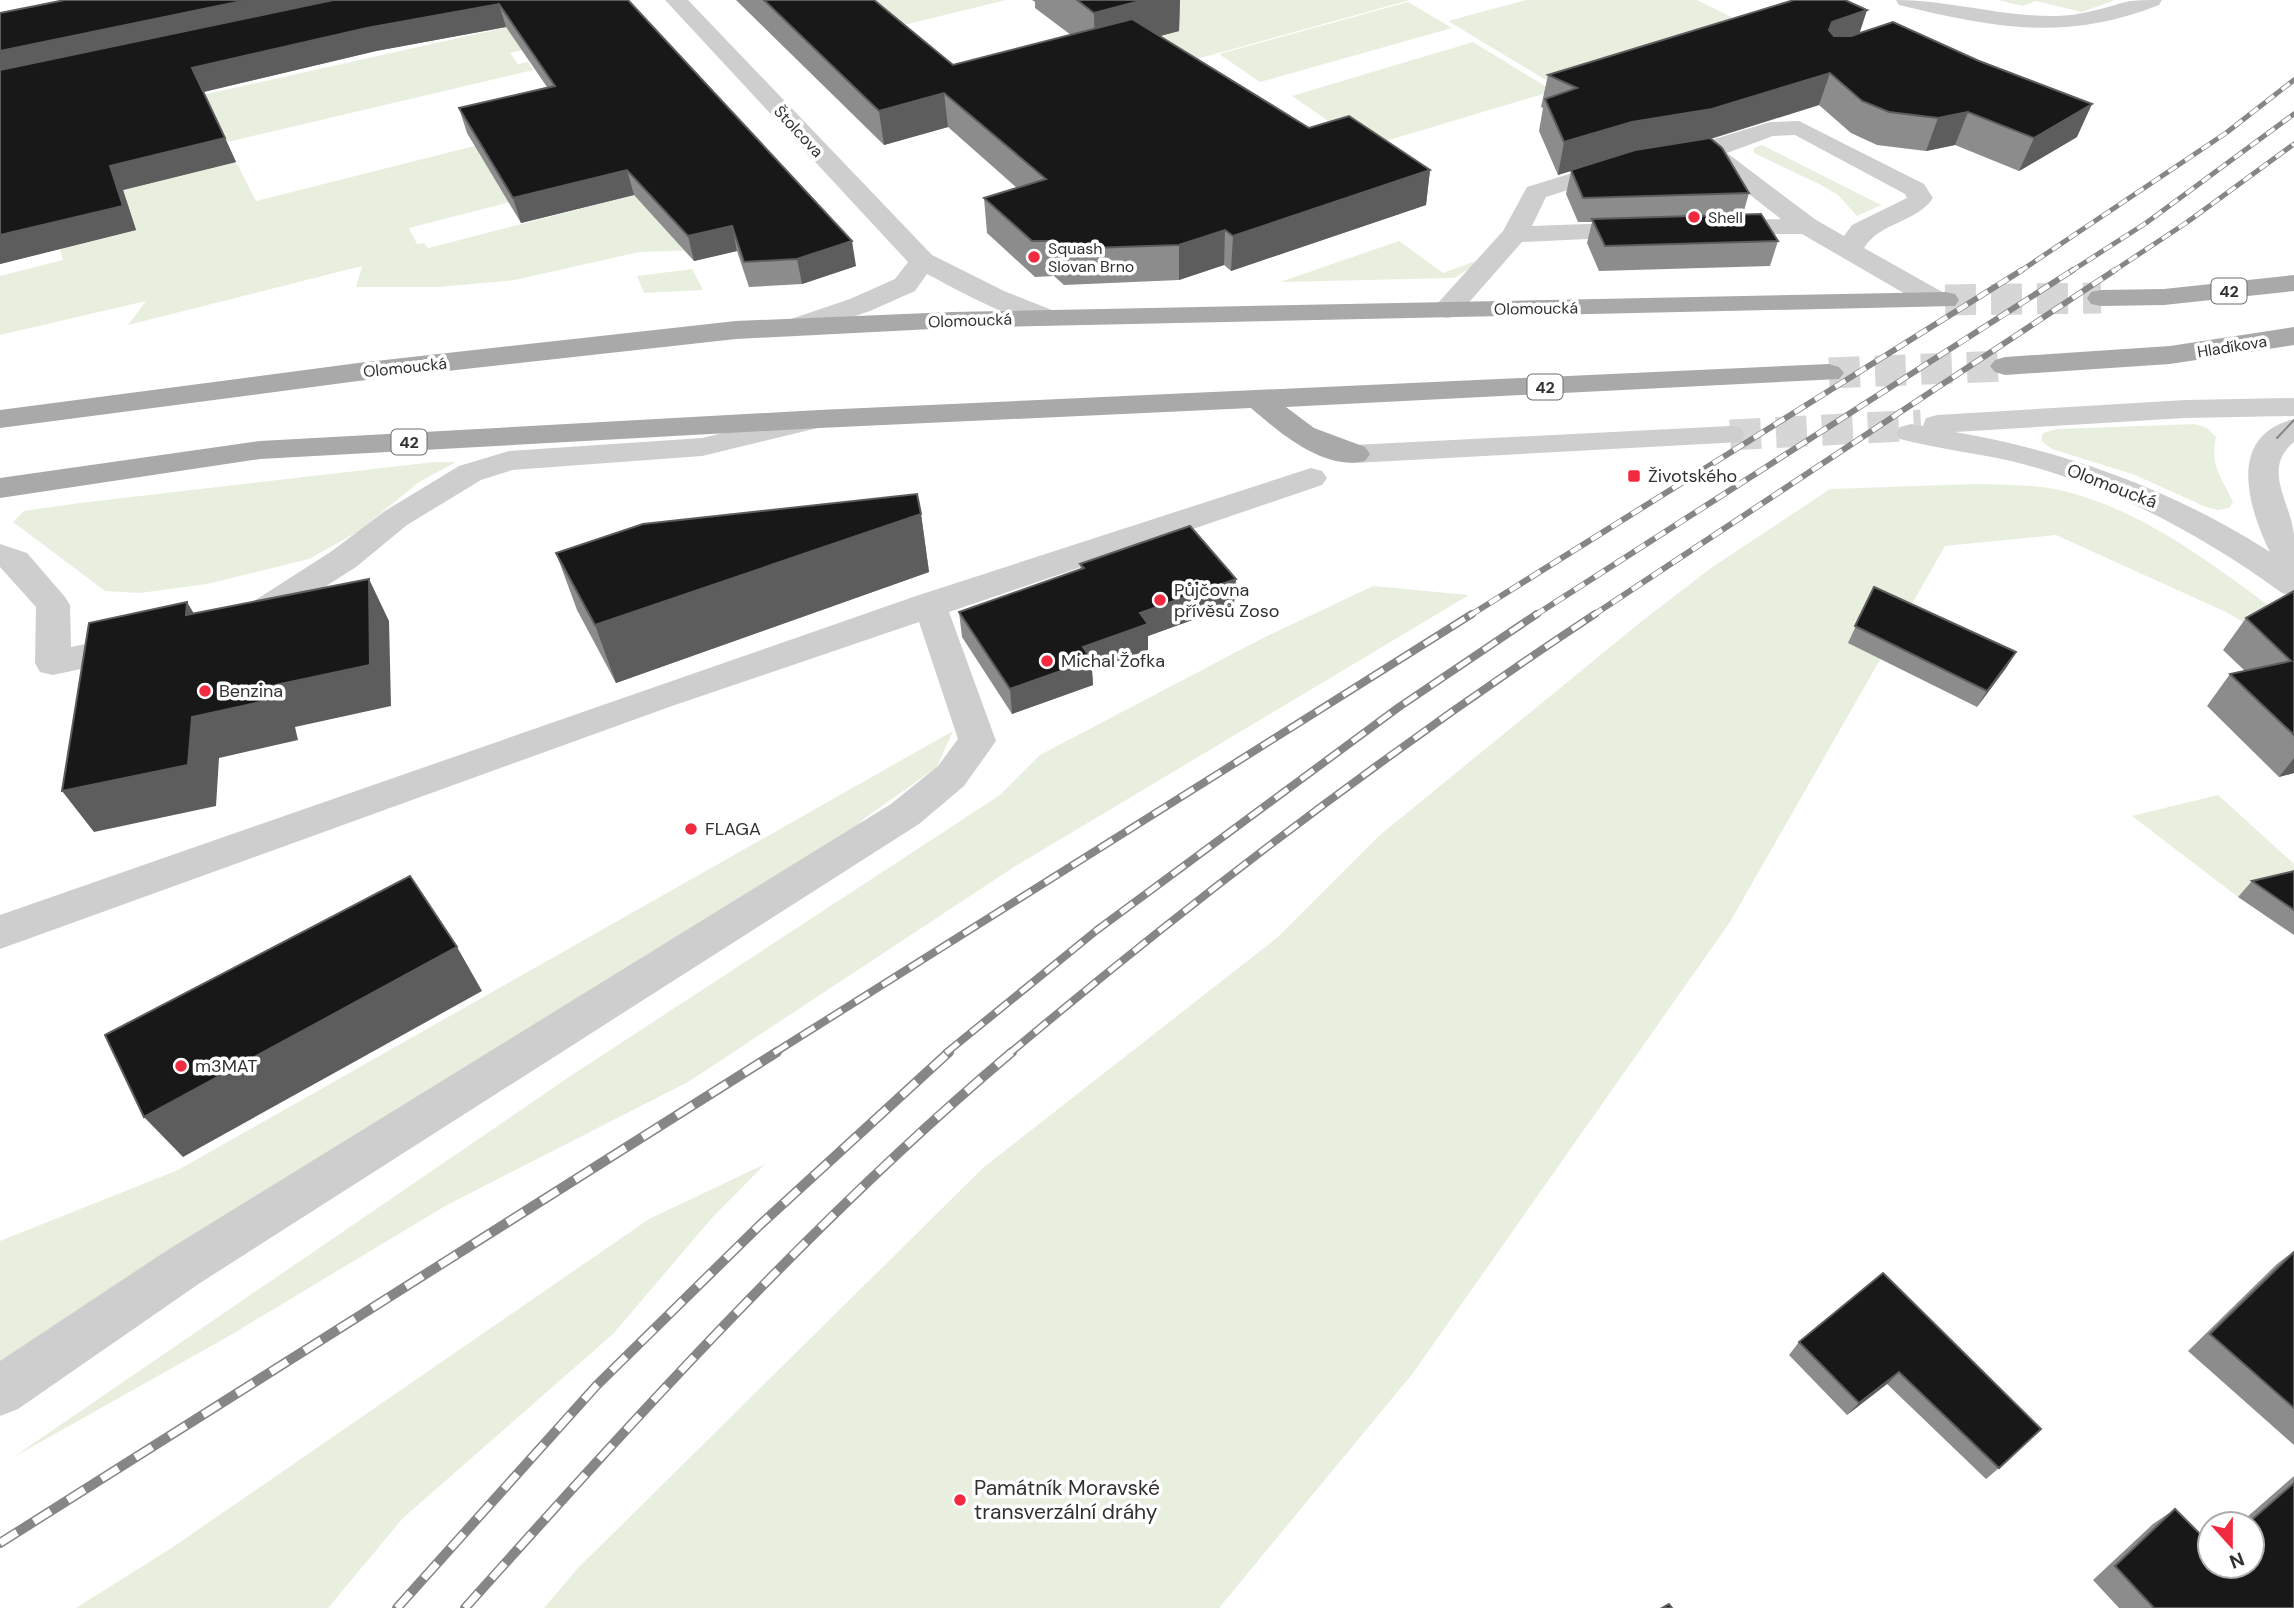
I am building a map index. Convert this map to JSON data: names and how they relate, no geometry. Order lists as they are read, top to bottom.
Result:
{
  "streets": {
    "main road": ["42", "Olomoucká", "Hladíkova"],
    "street": ["Štolcova"]
  },
  "crossings": [
    ["Štolcova", "Olomoucká"]
  ],
  "places": {
    "other": [
      "Shell",
      "Squash Slovan Brno",
      "Půjčovna přívěsů Zoso",
      "Michal Žofka",
      "Benzina",
      "FLAGA",
      "m3MAT",
      "Památník Moravské transverzální dráhy"
    ],
    "transit": ["Životského"]
  },
  "north": "bottom"
}
